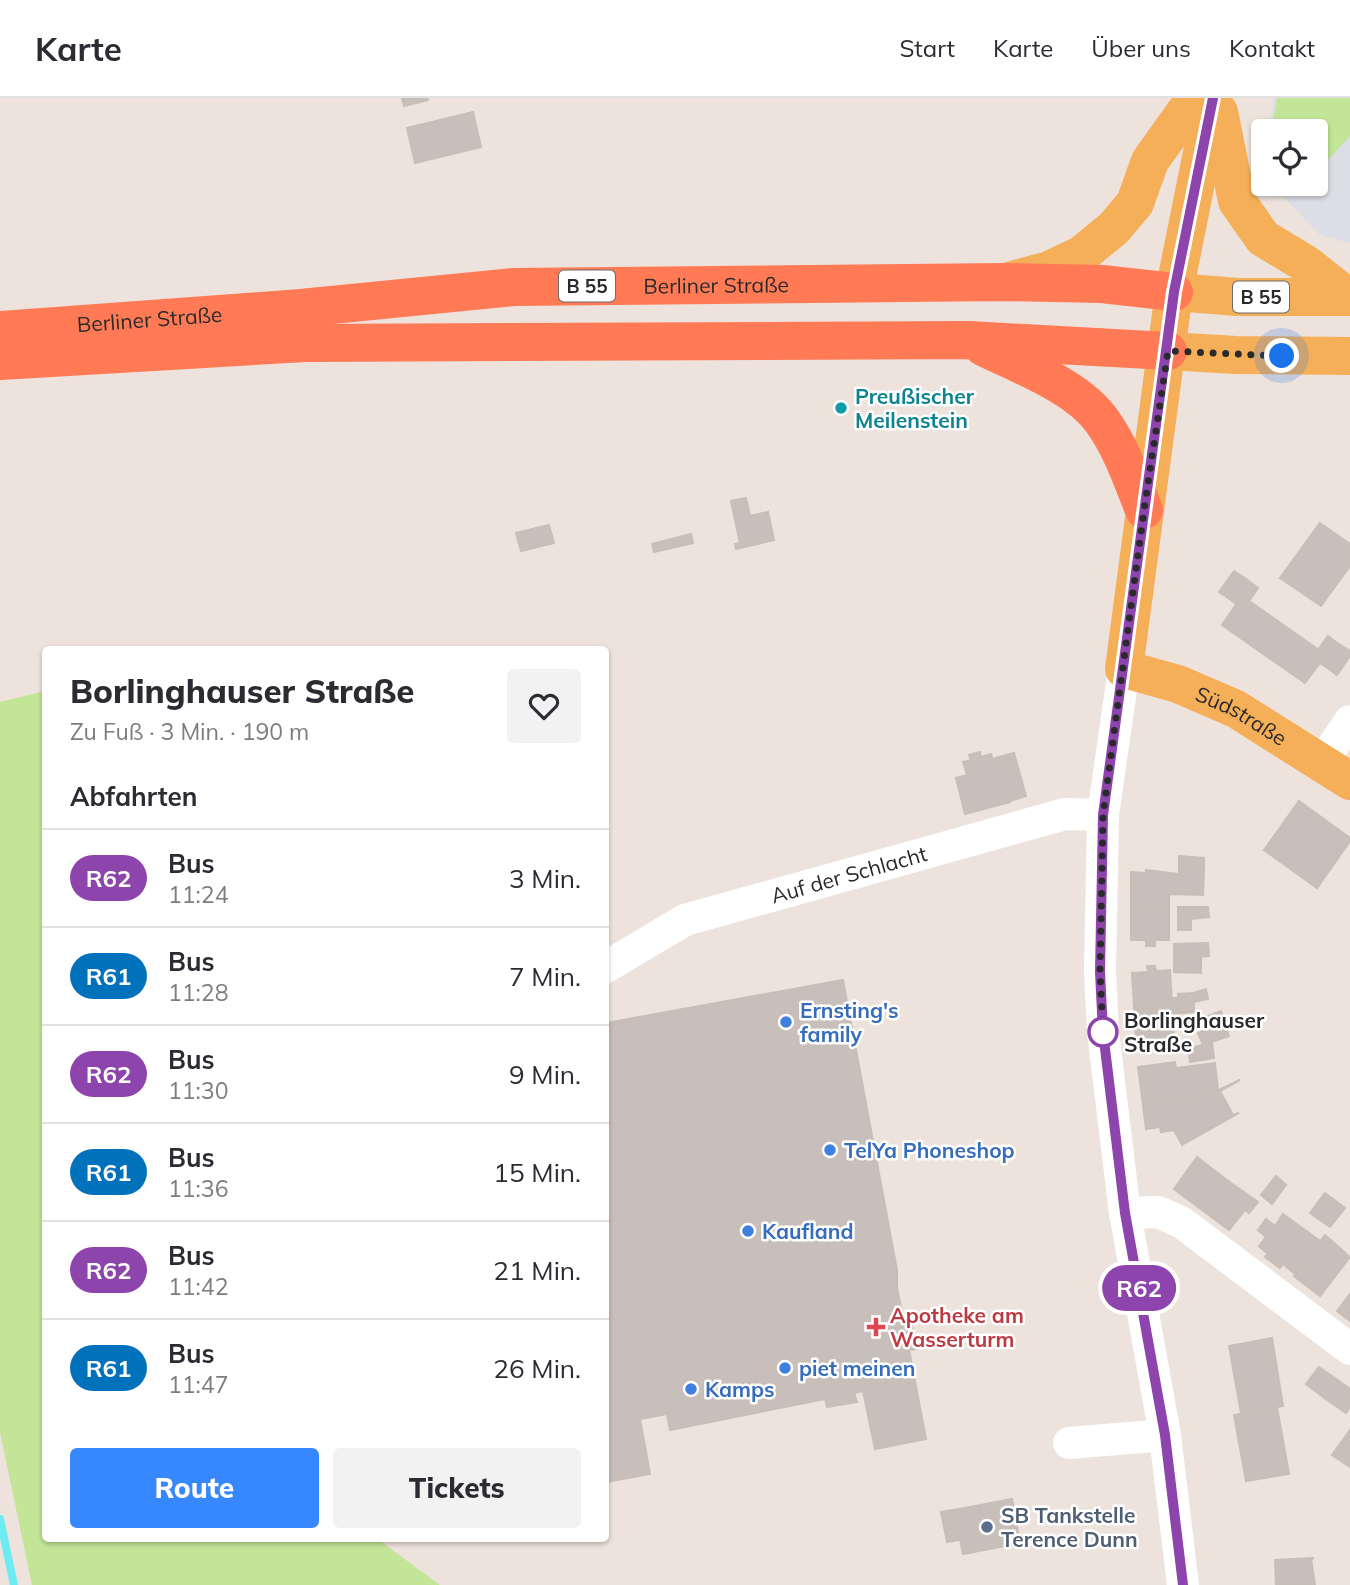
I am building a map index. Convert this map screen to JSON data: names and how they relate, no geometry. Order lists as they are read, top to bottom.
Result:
{
  "streets": {
    "highway": ["Berliner Straße", "B 55"],
    "main road": ["Südstraße"],
    "street": ["Auf der Schlacht"]
  },
  "places": {
    "other": [
      "Preußischer Meilenstein",
      "Ernsting's family",
      "Borlinghauser Straße",
      "TelYa Phoneshop",
      "Kaufland",
      "piet meinen",
      "Kamps",
      "SB Tankstelle Terence Dunn"
    ],
    "health": ["Apotheke am Wasserturm"]
  },
  "lines": ["bus line R62"],
  "page": {
    "header": "Karte",
    "nav": [
      "Start",
      "Karte",
      "Über uns",
      "Kontakt"
    ],
    "on_map": "R62",
    "heading": [
      ["Borlinghauser Straße", "Zu Fuß · 3 Min. · 190 m"],
      "Abfahrten"
    ],
    "list": [
      {
        "mark": "R62",
        "name": "Bus",
        "note": "11:24",
        "value": "3 Min."
      },
      {
        "mark": "R61",
        "name": "Bus",
        "note": "11:28",
        "value": "7 Min."
      },
      {
        "mark": "R62",
        "name": "Bus",
        "note": "11:30",
        "value": "9 Min."
      },
      {
        "mark": "R61",
        "name": "Bus",
        "note": "11:36",
        "value": "15 Min."
      },
      {
        "mark": "R62",
        "name": "Bus",
        "note": "11:42",
        "value": "21 Min."
      },
      {
        "mark": "R61",
        "name": "Bus",
        "note": "11:47",
        "value": "26 Min."
      }
    ],
    "buttons": ["Route", "Tickets"]
  }
}
